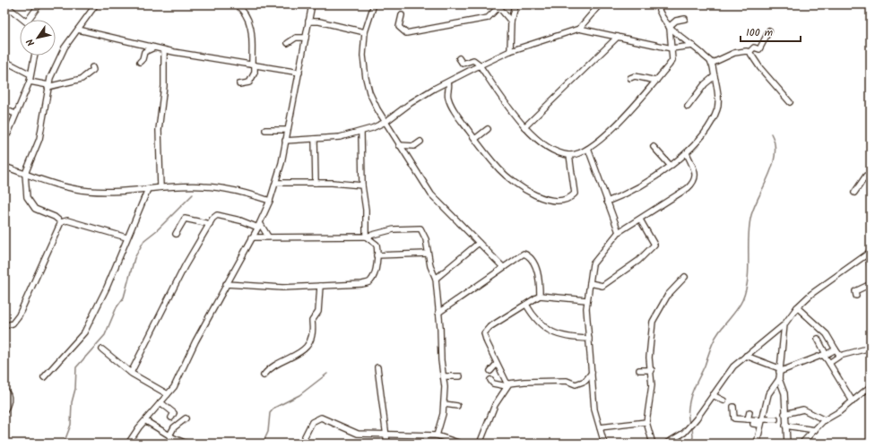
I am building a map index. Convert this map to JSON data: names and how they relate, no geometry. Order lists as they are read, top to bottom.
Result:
{
  "scale_bar": "100 m",
  "north": "bottom left"
}
